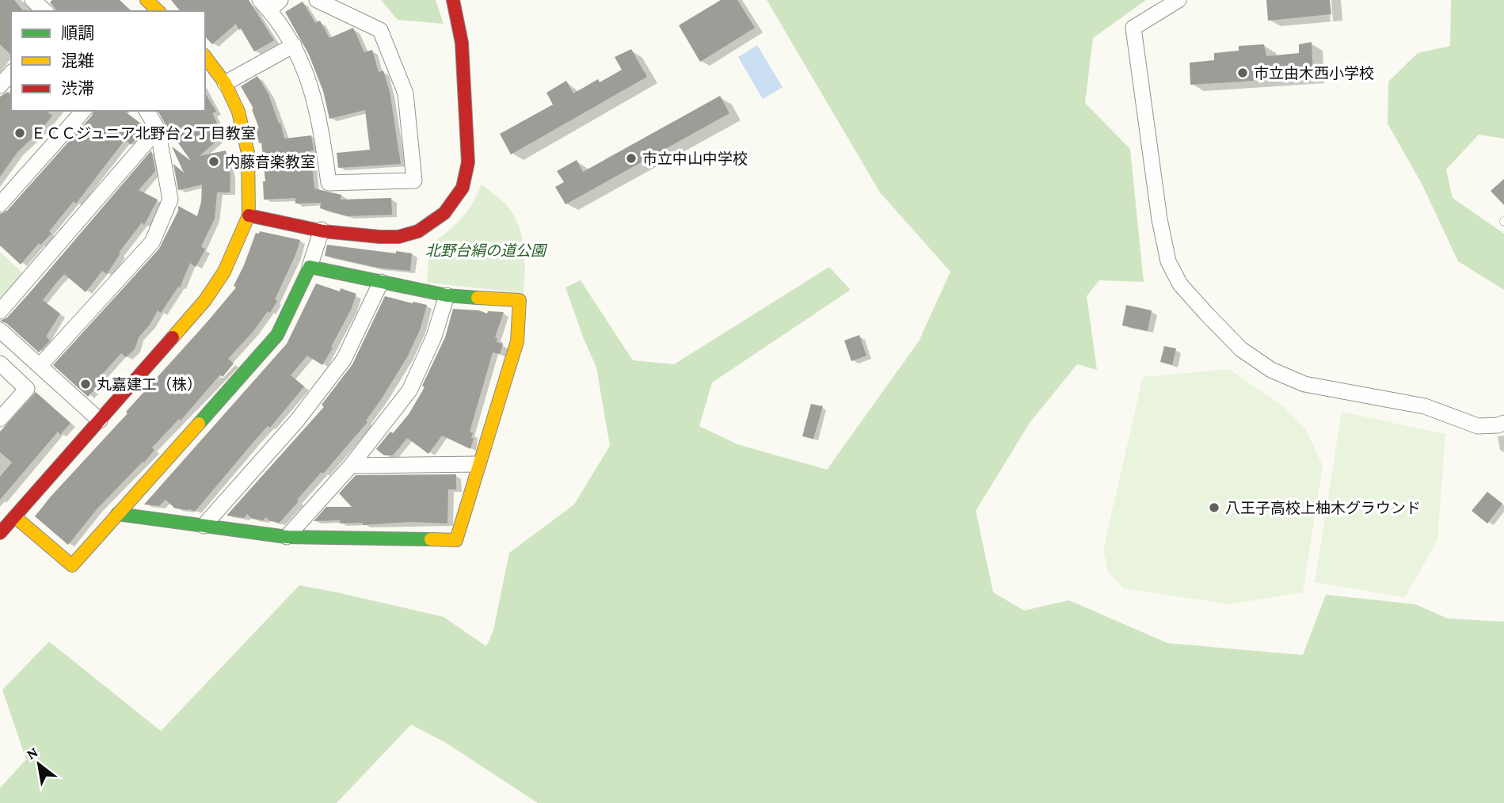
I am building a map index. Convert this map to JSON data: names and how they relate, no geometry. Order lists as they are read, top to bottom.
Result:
{
  "parks": ["北野台絹の道公園"],
  "places": [
    "市立由木西小学校",
    "ＥＣＣジュニア北野台２丁目教室",
    "市立中山中学校",
    "内藤音楽教室",
    "丸嘉建工（株）",
    "八王子高校上柚木グラウンド"
  ],
  "legend": ["順調", "混雑", "渋滞"],
  "north": "top left"
}
